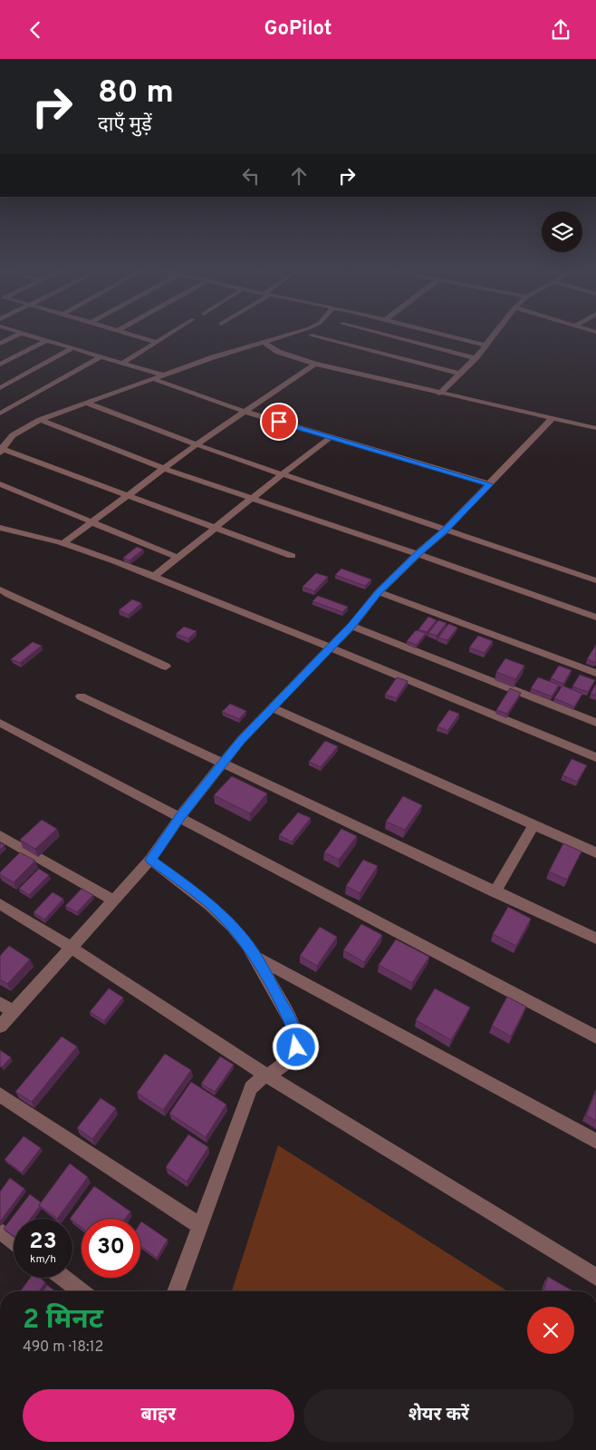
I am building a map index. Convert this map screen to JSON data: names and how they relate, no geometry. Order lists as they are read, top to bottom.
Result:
{
  "page": {
    "header": "GoPilot",
    "turn": ["80 m", "दाएँ मुड़ें"],
    "speed": "23 km/h",
    "limit": "30",
    "heading": ["2 मिनट", "490 m · 18:12"],
    "buttons": ["बाहर", "शेयर करें"]
  }
}
